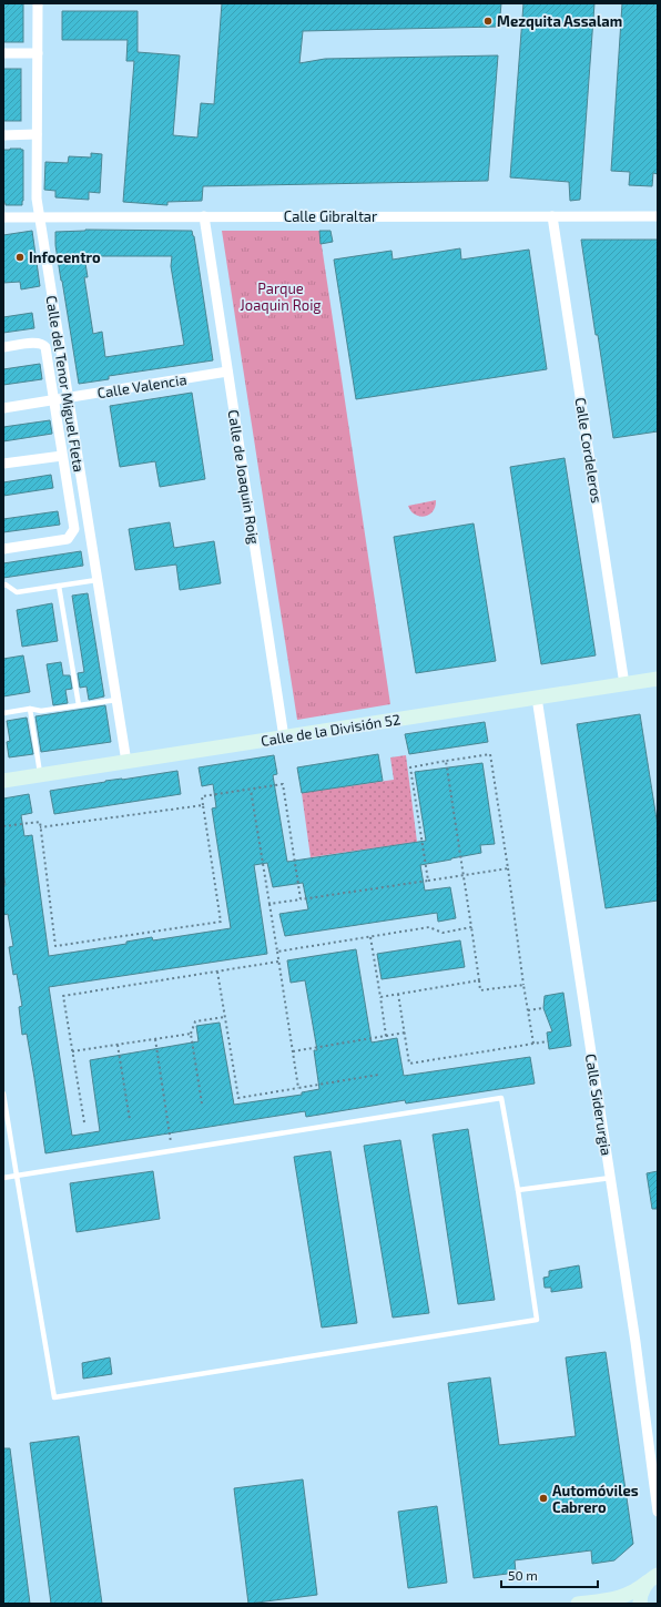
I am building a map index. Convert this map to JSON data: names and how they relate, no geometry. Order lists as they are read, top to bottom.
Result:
{
  "streets": {
    "main road": ["Calle de la División 52"],
    "street": [
      "Calle Gibraltar",
      "Calle del Tenor Miguel Fleta",
      "Calle Valencia",
      "Calle Cordeleros",
      "Calle de Joaquin Roig",
      "Calle Siderurgia"
    ]
  },
  "crossings": [
    ["Calle Gibraltar", "Calle del Tenor Miguel Fleta"],
    ["Calle Gibraltar", "Calle Cordeleros"],
    ["Calle Gibraltar", "Calle de Joaquin Roig"],
    ["Calle del Tenor Miguel Fleta", "Calle Valencia"],
    ["Calle del Tenor Miguel Fleta", "Calle de la División 52"],
    ["Calle Valencia", "Calle de Joaquin Roig"],
    ["Calle Cordeleros", "Calle de la División 52"],
    ["Calle de Joaquin Roig", "Calle de la División 52"],
    ["Calle de la División 52", "Calle Siderurgia"]
  ],
  "parks": ["Parque Joaquin Roig"],
  "places": ["Mezquita Assalam", "Infocentro", "Automóviles Cabrero"],
  "scale_bar": "50 m"
}
